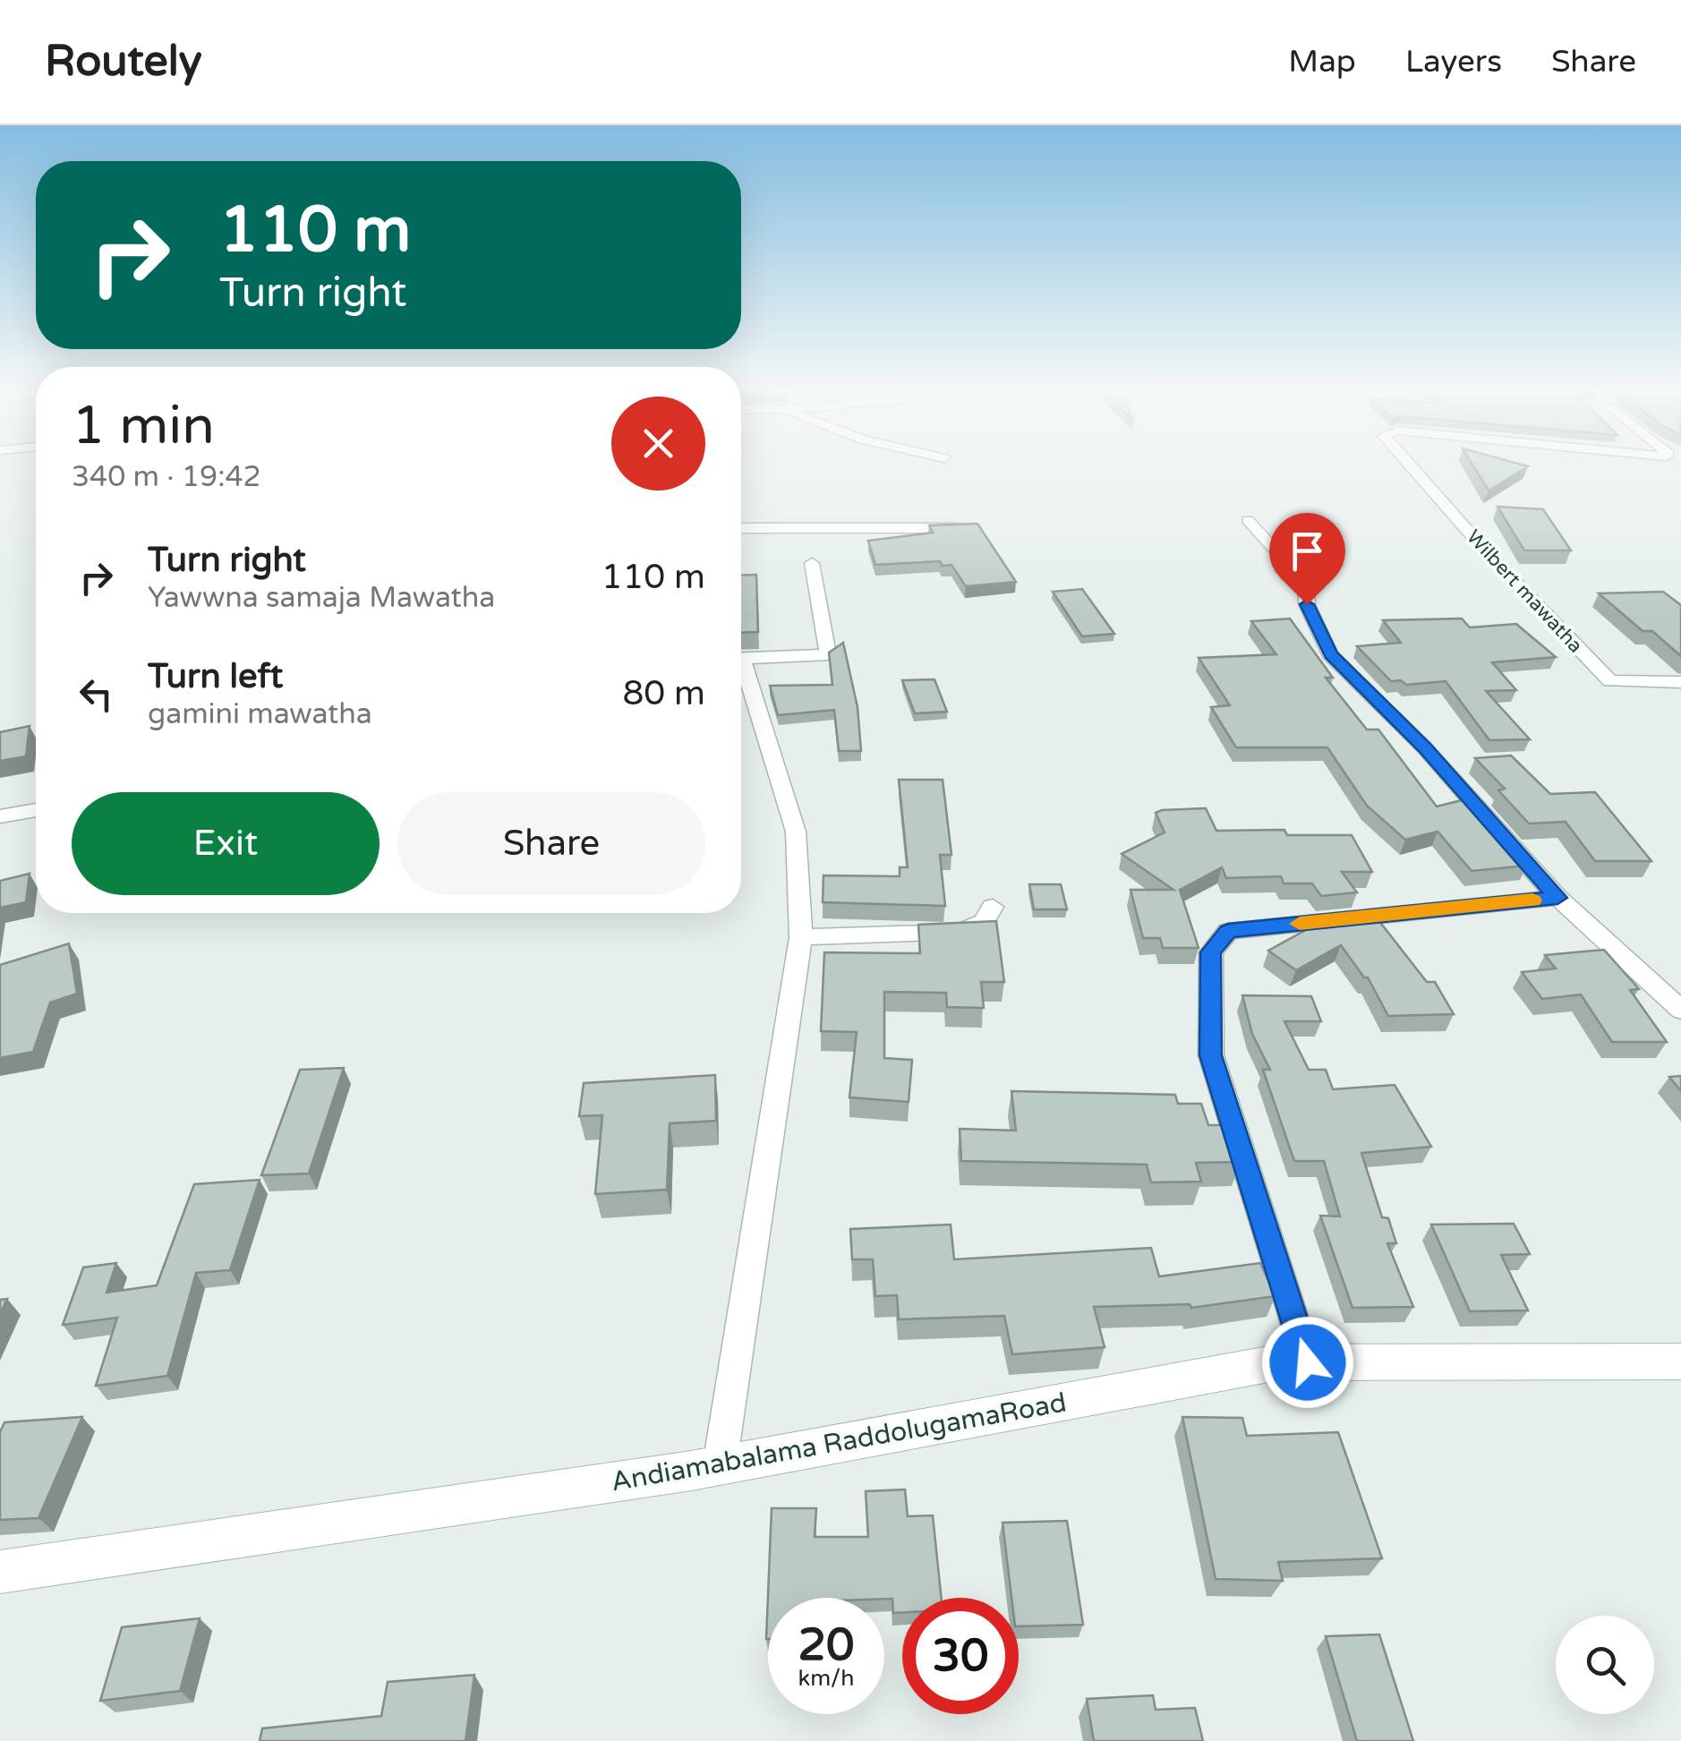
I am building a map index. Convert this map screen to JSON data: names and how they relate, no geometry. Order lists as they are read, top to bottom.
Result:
{
  "streets": {
    "street": ["Wilbert mawatha", "Andiamabalama RaddolugamaRoad"]
  },
  "page": {
    "header": "Routely",
    "nav": ["Map", "Layers", "Share"],
    "turn": ["110 m", "Turn right"],
    "heading": ["1 min", "340 m · 19:42"],
    "list": [
      {
        "name": "Turn right",
        "note": "Yawwna samaja Mawatha",
        "value": "110 m"
      },
      {
        "name": "Turn left",
        "note": "gamini mawatha",
        "value": "80 m"
      }
    ],
    "buttons": ["Exit", "Share"],
    "speed": "20 km/h",
    "limit": "30"
  }
}
